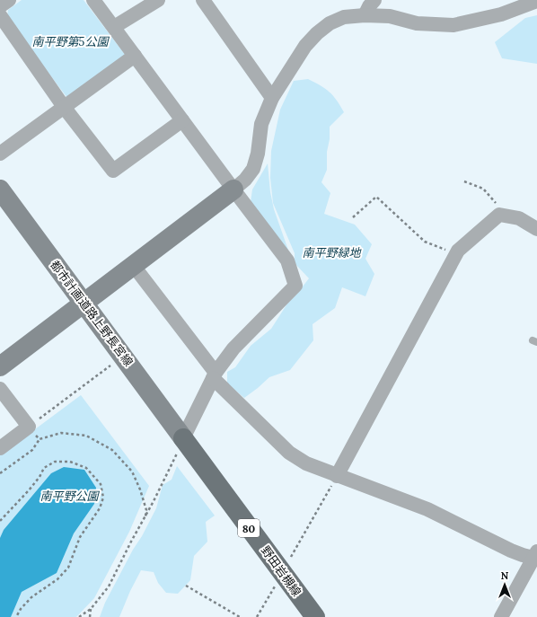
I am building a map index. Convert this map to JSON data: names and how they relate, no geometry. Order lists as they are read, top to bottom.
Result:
{
  "streets": {
    "main road": ["80", "野田岩槻線"],
    "street": ["都市計画道路上野長宮線"]
  },
  "crossings": [
    ["都市計画道路上野長宮線", "野田岩槻線"]
  ],
  "parks": ["南平野第5公園", "南平野緑地", "南平野公園"],
  "north": "top"
}
